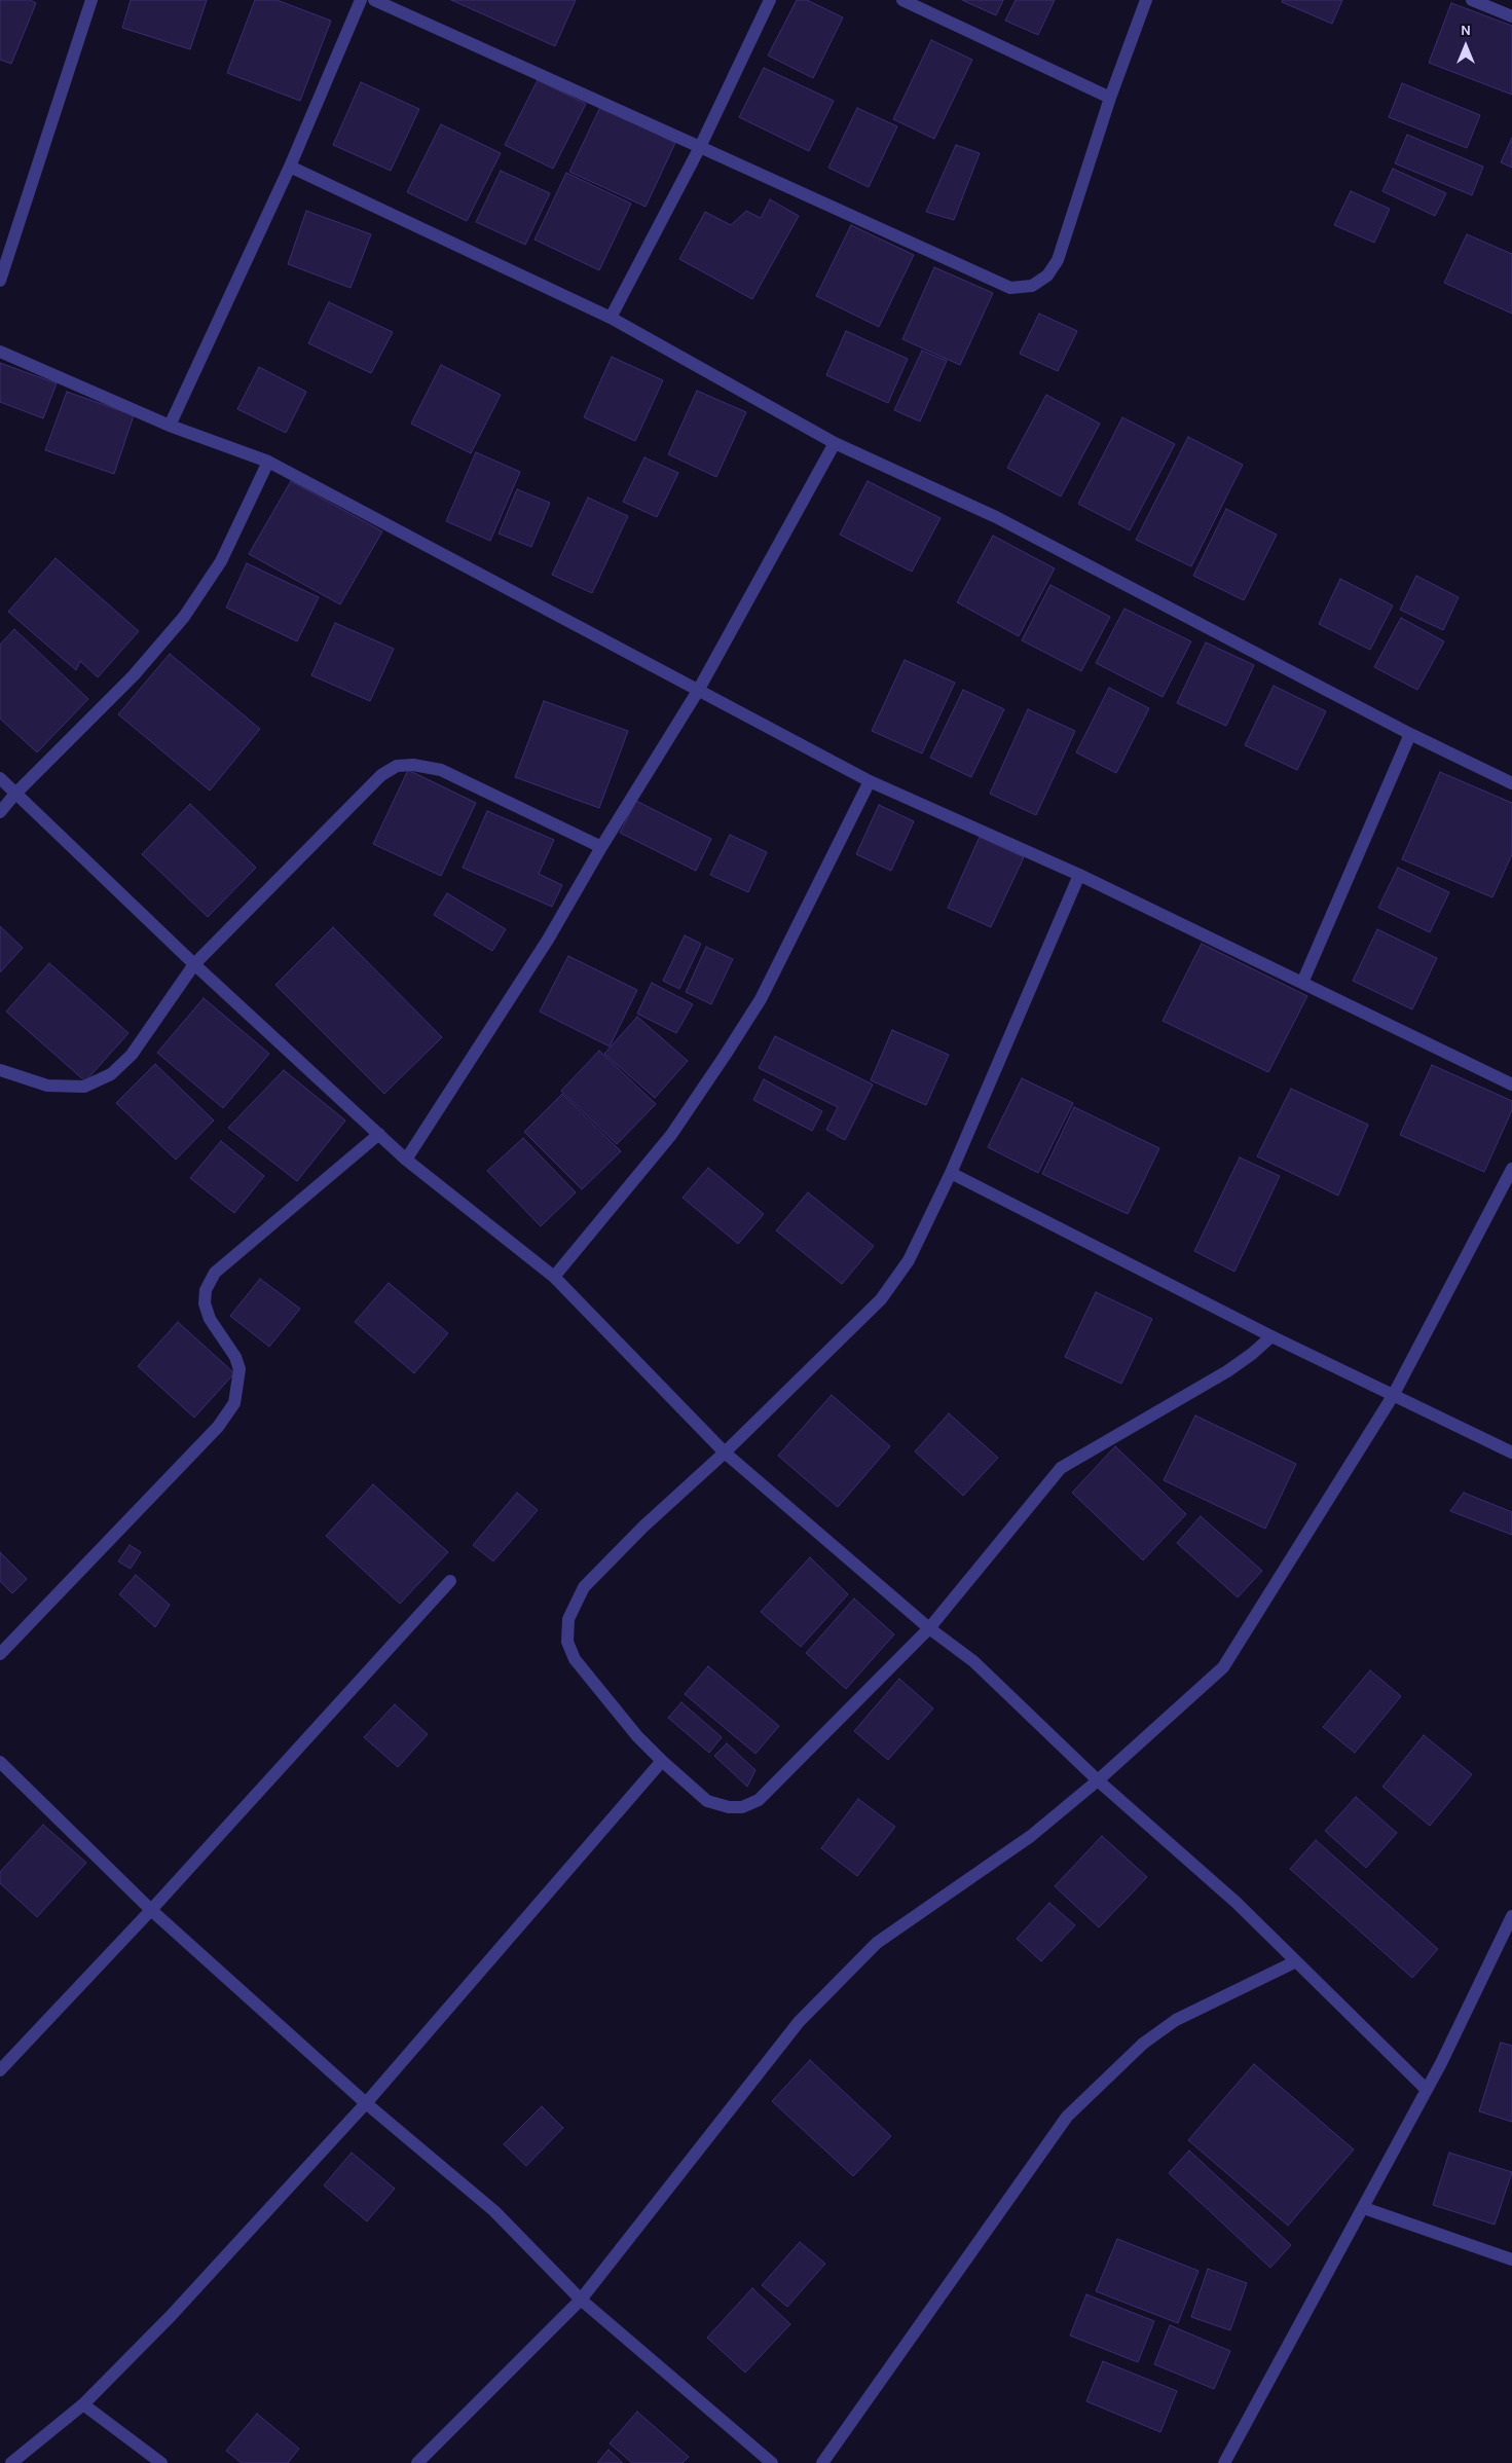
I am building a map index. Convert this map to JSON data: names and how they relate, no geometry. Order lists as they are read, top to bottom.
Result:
{
  "north": "top"
}
